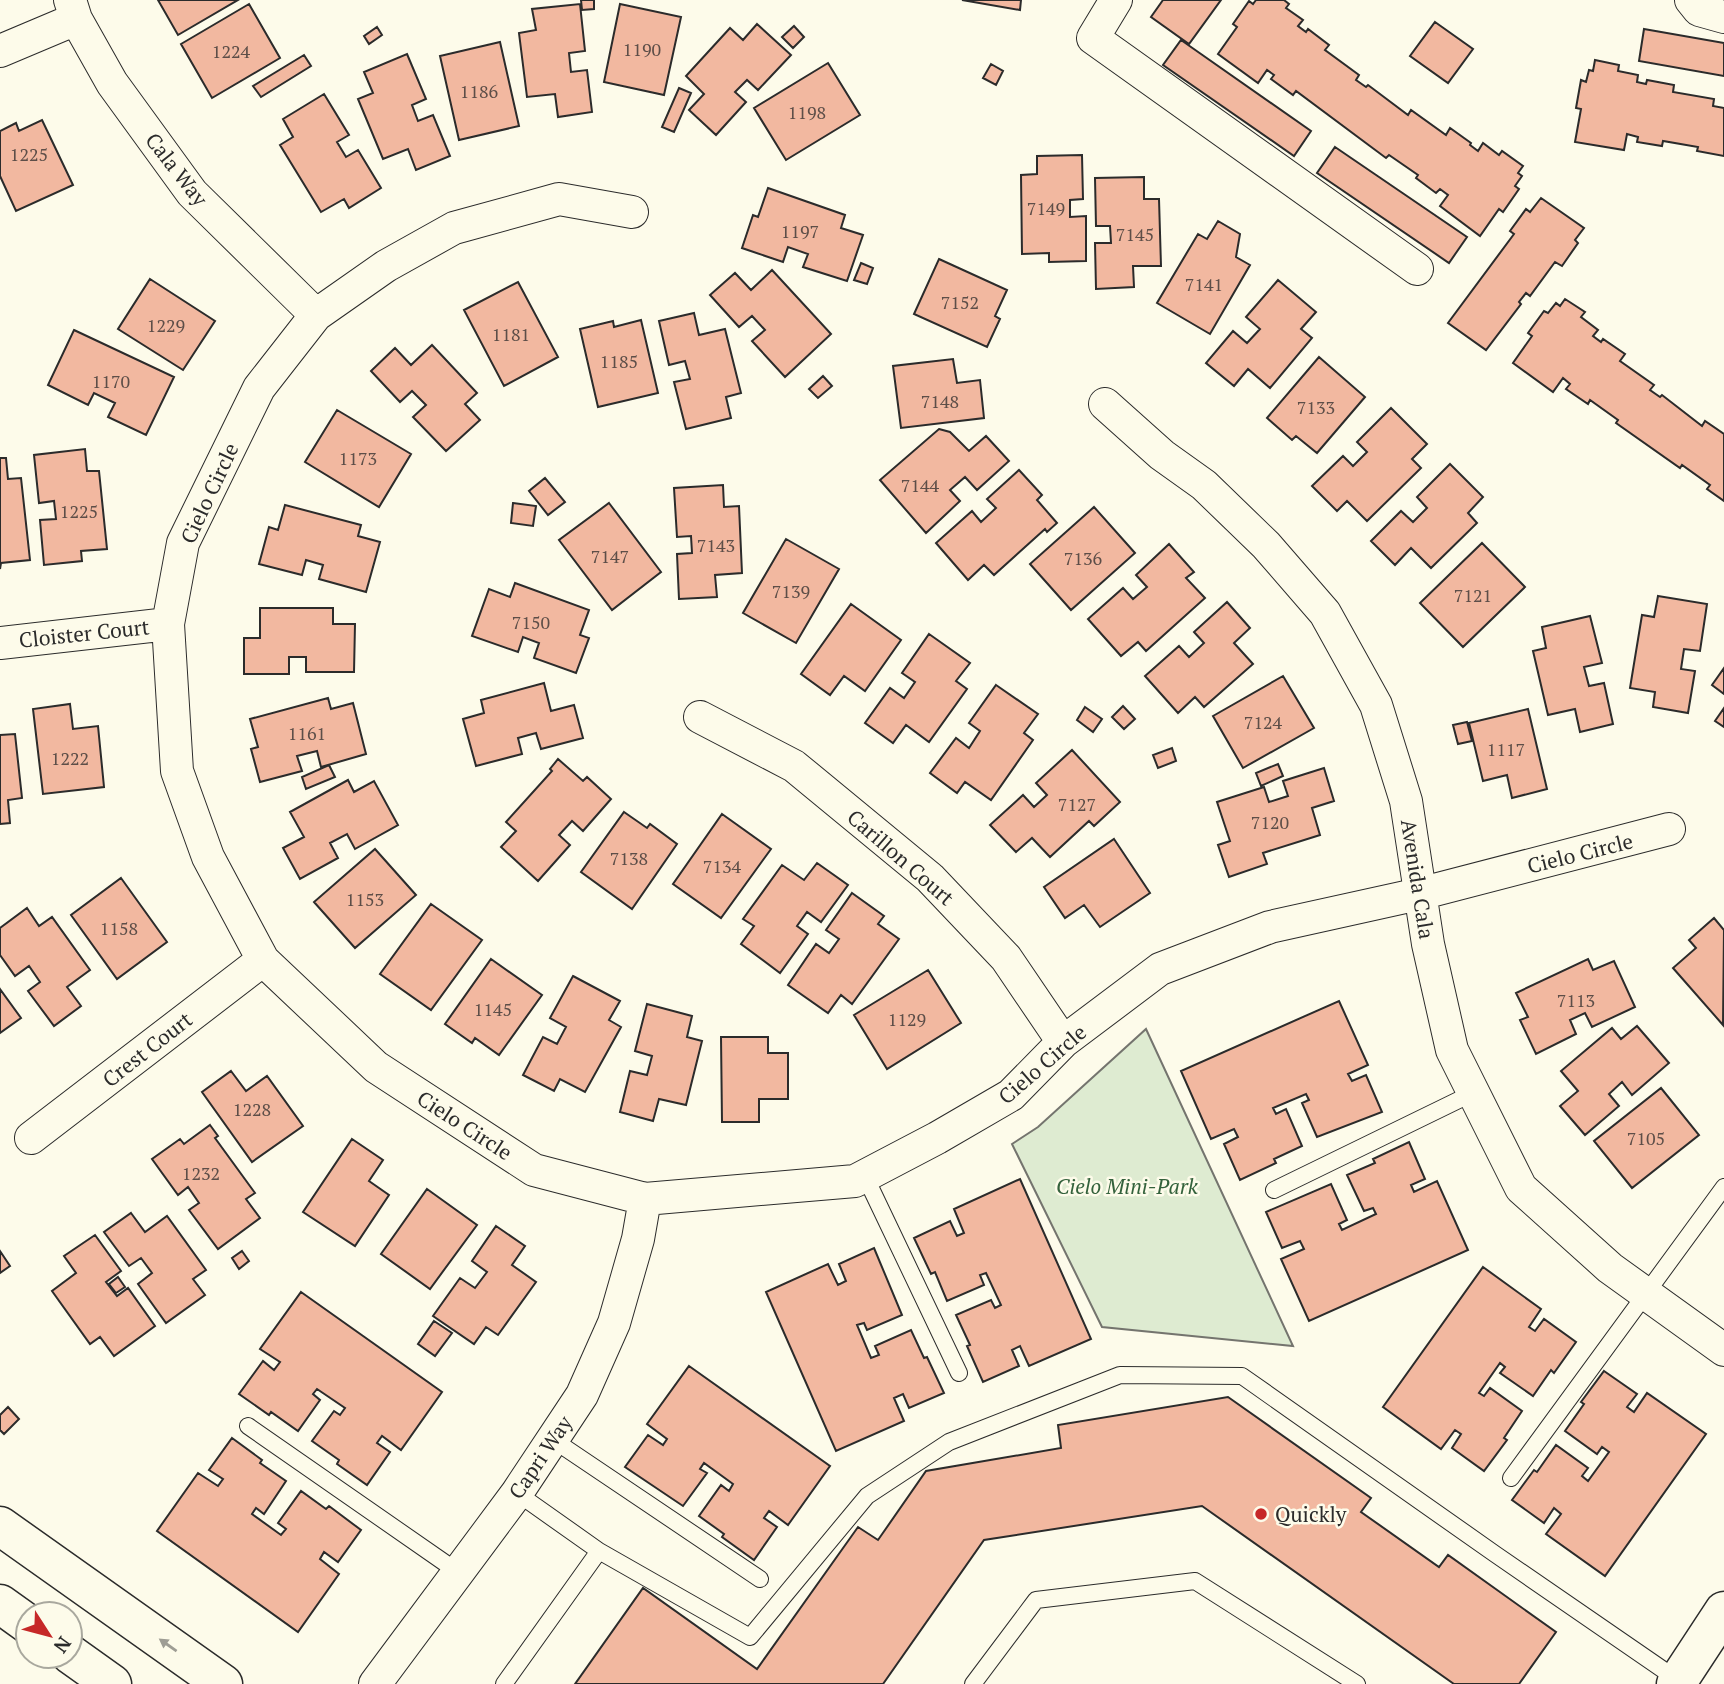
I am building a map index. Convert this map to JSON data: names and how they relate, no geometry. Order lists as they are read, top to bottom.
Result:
{
  "streets": {
    "street": [
      "Cala Way",
      "Cielo Circle",
      "Cloister Court",
      "Carillon Court",
      "Avenida Cala",
      "Crest Court",
      "Capri Way"
    ]
  },
  "crossings": [
    ["Cala Way", "Cielo Circle"],
    ["Cielo Circle", "Cloister Court"],
    ["Cielo Circle", "Carillon Court"],
    ["Cielo Circle", "Avenida Cala"],
    ["Cielo Circle", "Crest Court"],
    ["Cielo Circle", "Capri Way"]
  ],
  "parks": ["Cielo Mini-Park"],
  "places": ["Quickly"],
  "house_numbers": [
    "1190",
    "1224",
    "1186",
    "1198",
    "1225",
    "7149",
    "1197",
    "7145",
    "7141",
    "7152",
    "1229",
    "1181",
    "1185",
    "1170",
    "7148",
    "7133",
    "1173",
    "7144",
    "1225",
    "7143",
    "7147",
    "7136",
    "7139",
    "7121",
    "7150",
    "7124",
    "1161",
    "1117",
    "1222",
    "7127",
    "7120",
    "7138",
    "7134",
    "1153",
    "1158",
    "7113",
    "1145",
    "1129",
    "1228",
    "7105",
    "1232"
  ],
  "north": "bottom right"
}
